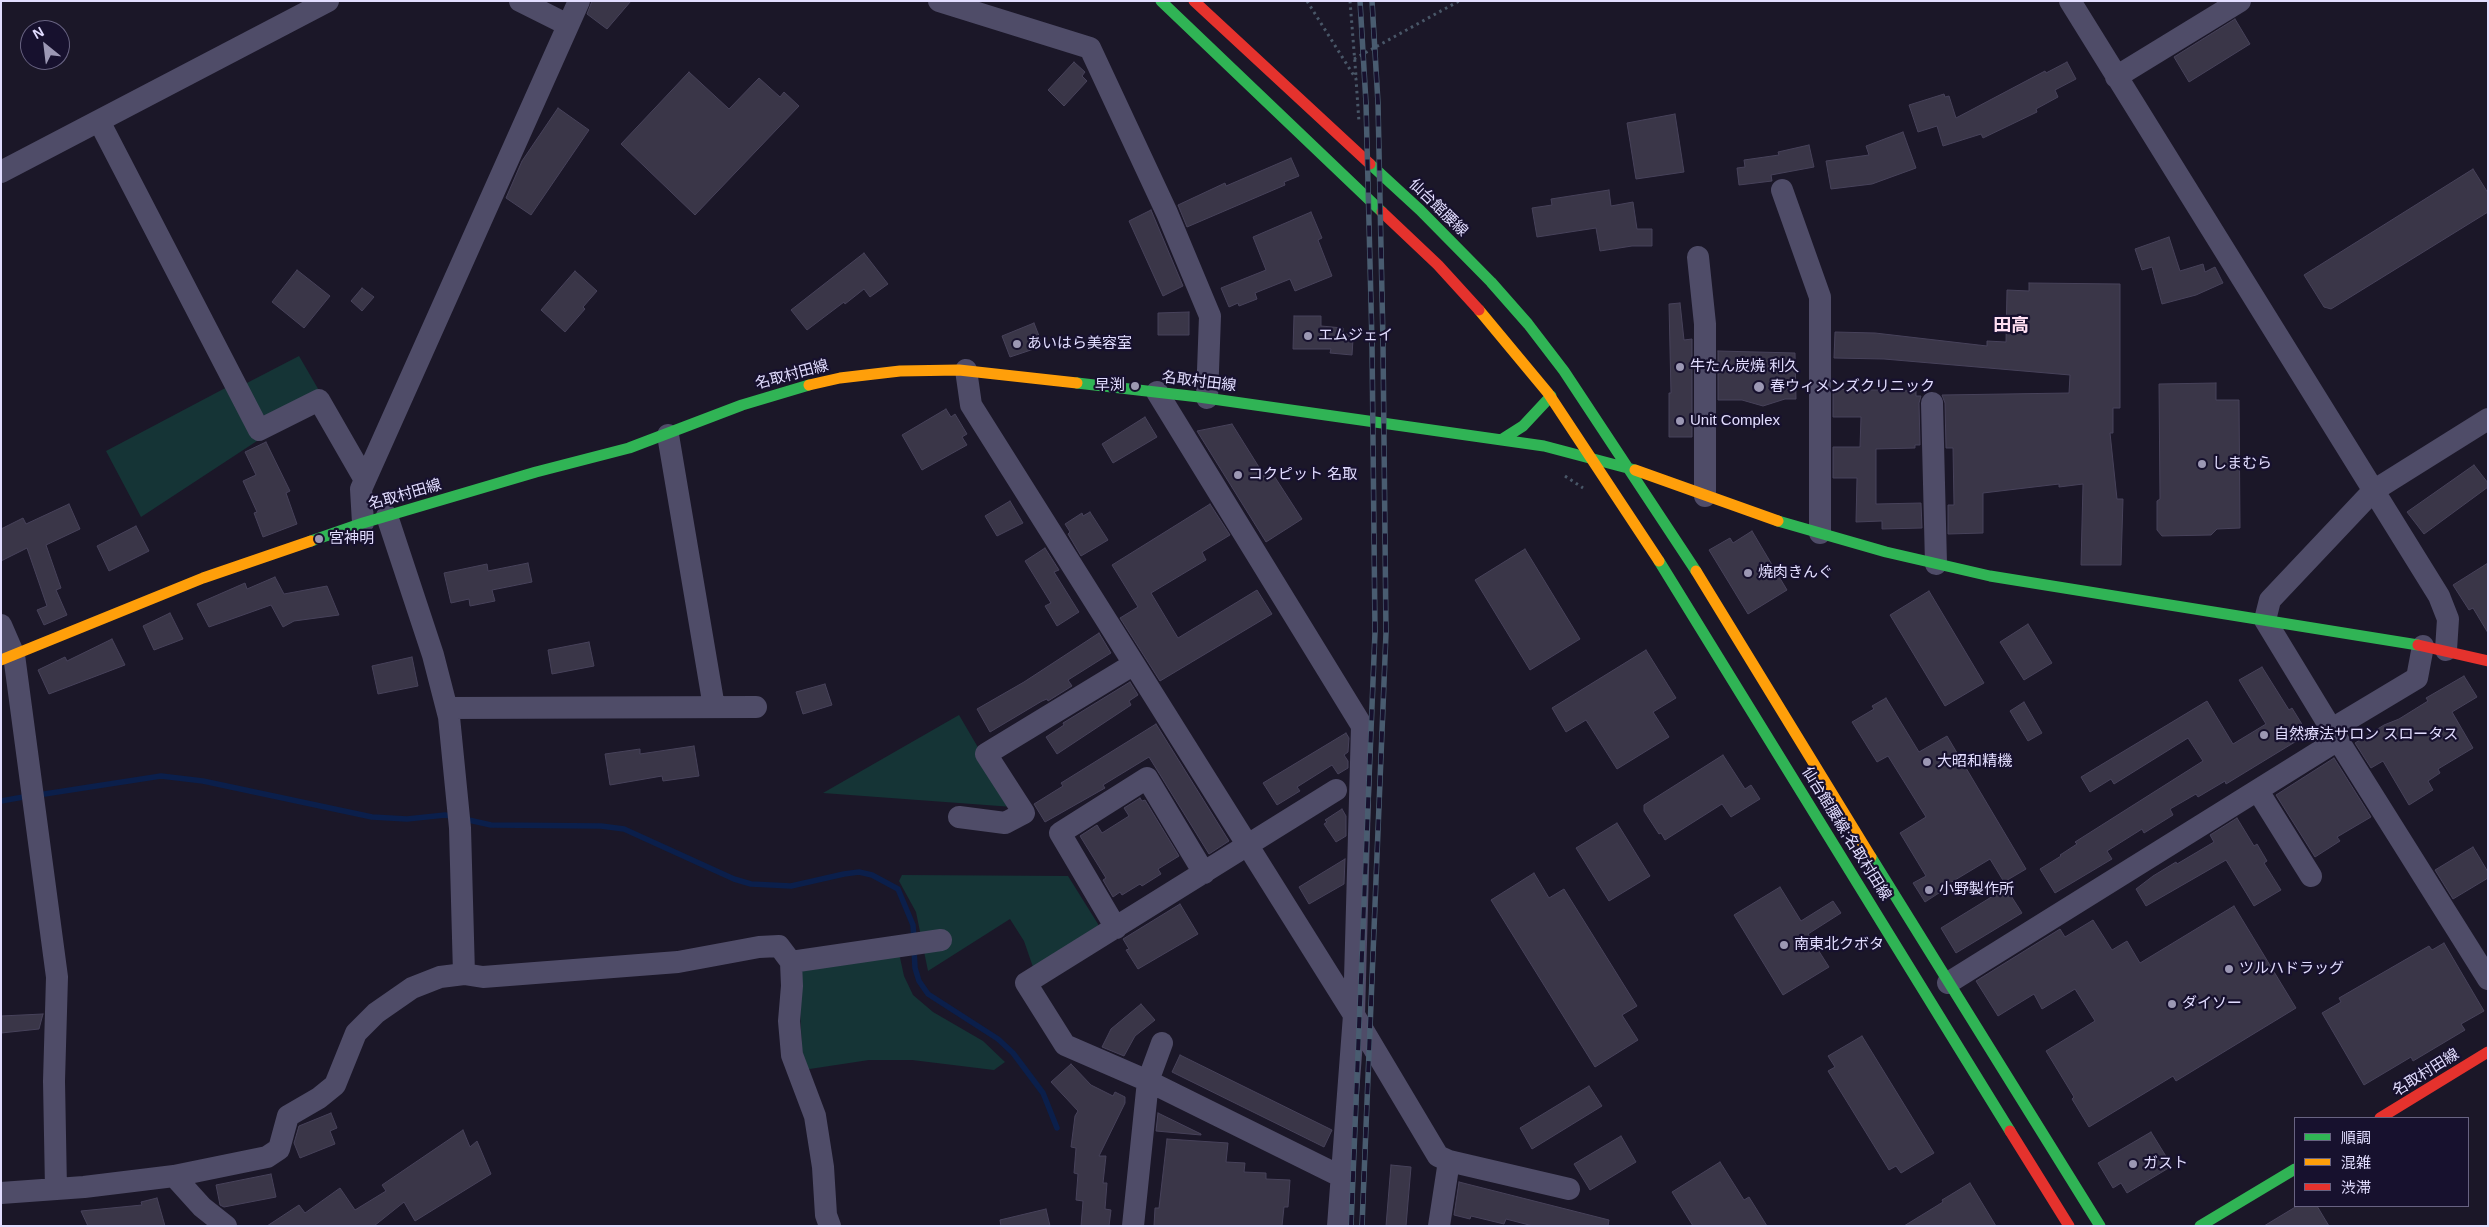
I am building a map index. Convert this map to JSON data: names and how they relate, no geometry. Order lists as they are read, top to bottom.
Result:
{
  "streets": {
    "main road": ["仙台館腰線", "名取村田線", "仙台館腰線;名取村田線"]
  },
  "crossings": [
    ["仙台館腰線", "名取村田線"],
    ["仙台館腰線", "仙台館腰線;名取村田線"],
    ["名取村田線", "仙台館腰線;名取村田線"]
  ],
  "districts": ["田高"],
  "places": [
    "エムジェイ",
    "あいはら美容室",
    "牛たん炭焼 利久",
    "早渕",
    "春ウィメンズクリニック",
    "Unit Complex",
    "しまむら",
    "コクピット 名取",
    "宮神明",
    "焼肉きんぐ",
    "自然療法サロン スロータス",
    "大昭和精機",
    "小野製作所",
    "南東北クボタ",
    "ツルハドラッグ",
    "ダイソー",
    "ガスト"
  ],
  "legend": ["順調", "混雑", "渋滞"],
  "north": "top left"
}
